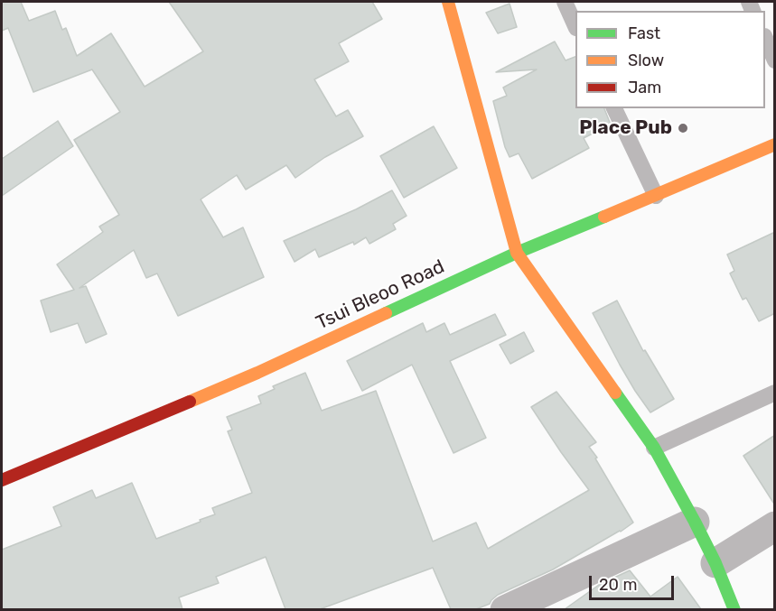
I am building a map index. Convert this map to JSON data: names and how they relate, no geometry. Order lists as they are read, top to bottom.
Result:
{
  "streets": {
    "street": ["Tsui Bleoo Road"]
  },
  "places": ["Place Pub"],
  "legend": ["Fast", "Slow", "Jam"],
  "scale_bar": "20 m"
}
